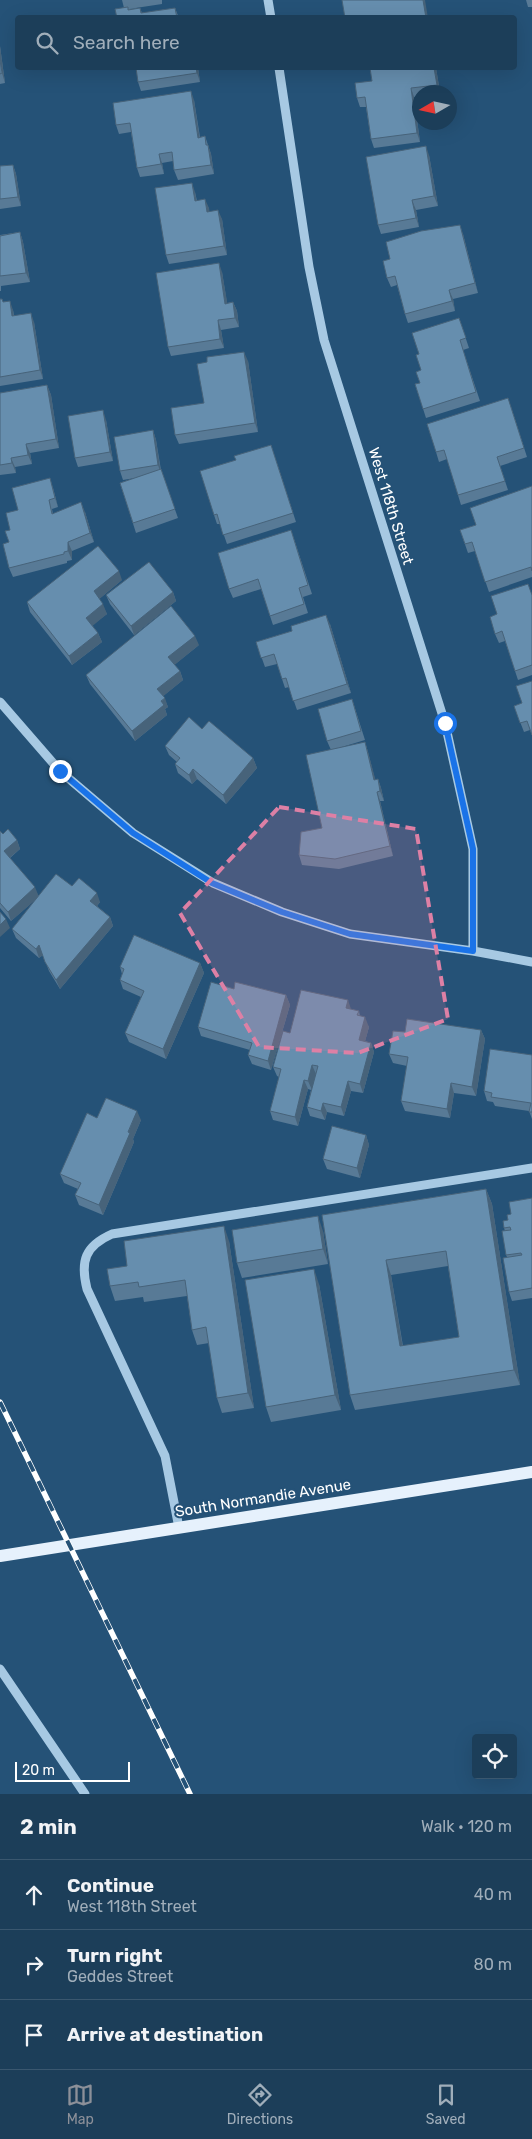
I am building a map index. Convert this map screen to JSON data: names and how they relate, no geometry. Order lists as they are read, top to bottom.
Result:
{
  "streets": {
    "main road": ["South Normandie Avenue"],
    "street": ["West 118th Street"]
  },
  "scale_bar": "20 m",
  "north": "left",
  "page": {
    "search": "Search here",
    "scale": "20 m",
    "heading": ["2 min", "Walk · 120 m"],
    "list": [
      ["Continue", "West 118th Street", "40 m"],
      ["Turn right", "Geddes Street", "80 m"],
      "Arrive at destination"
    ],
    "nav": ["Map", "Directions", "Saved"]
  }
}
